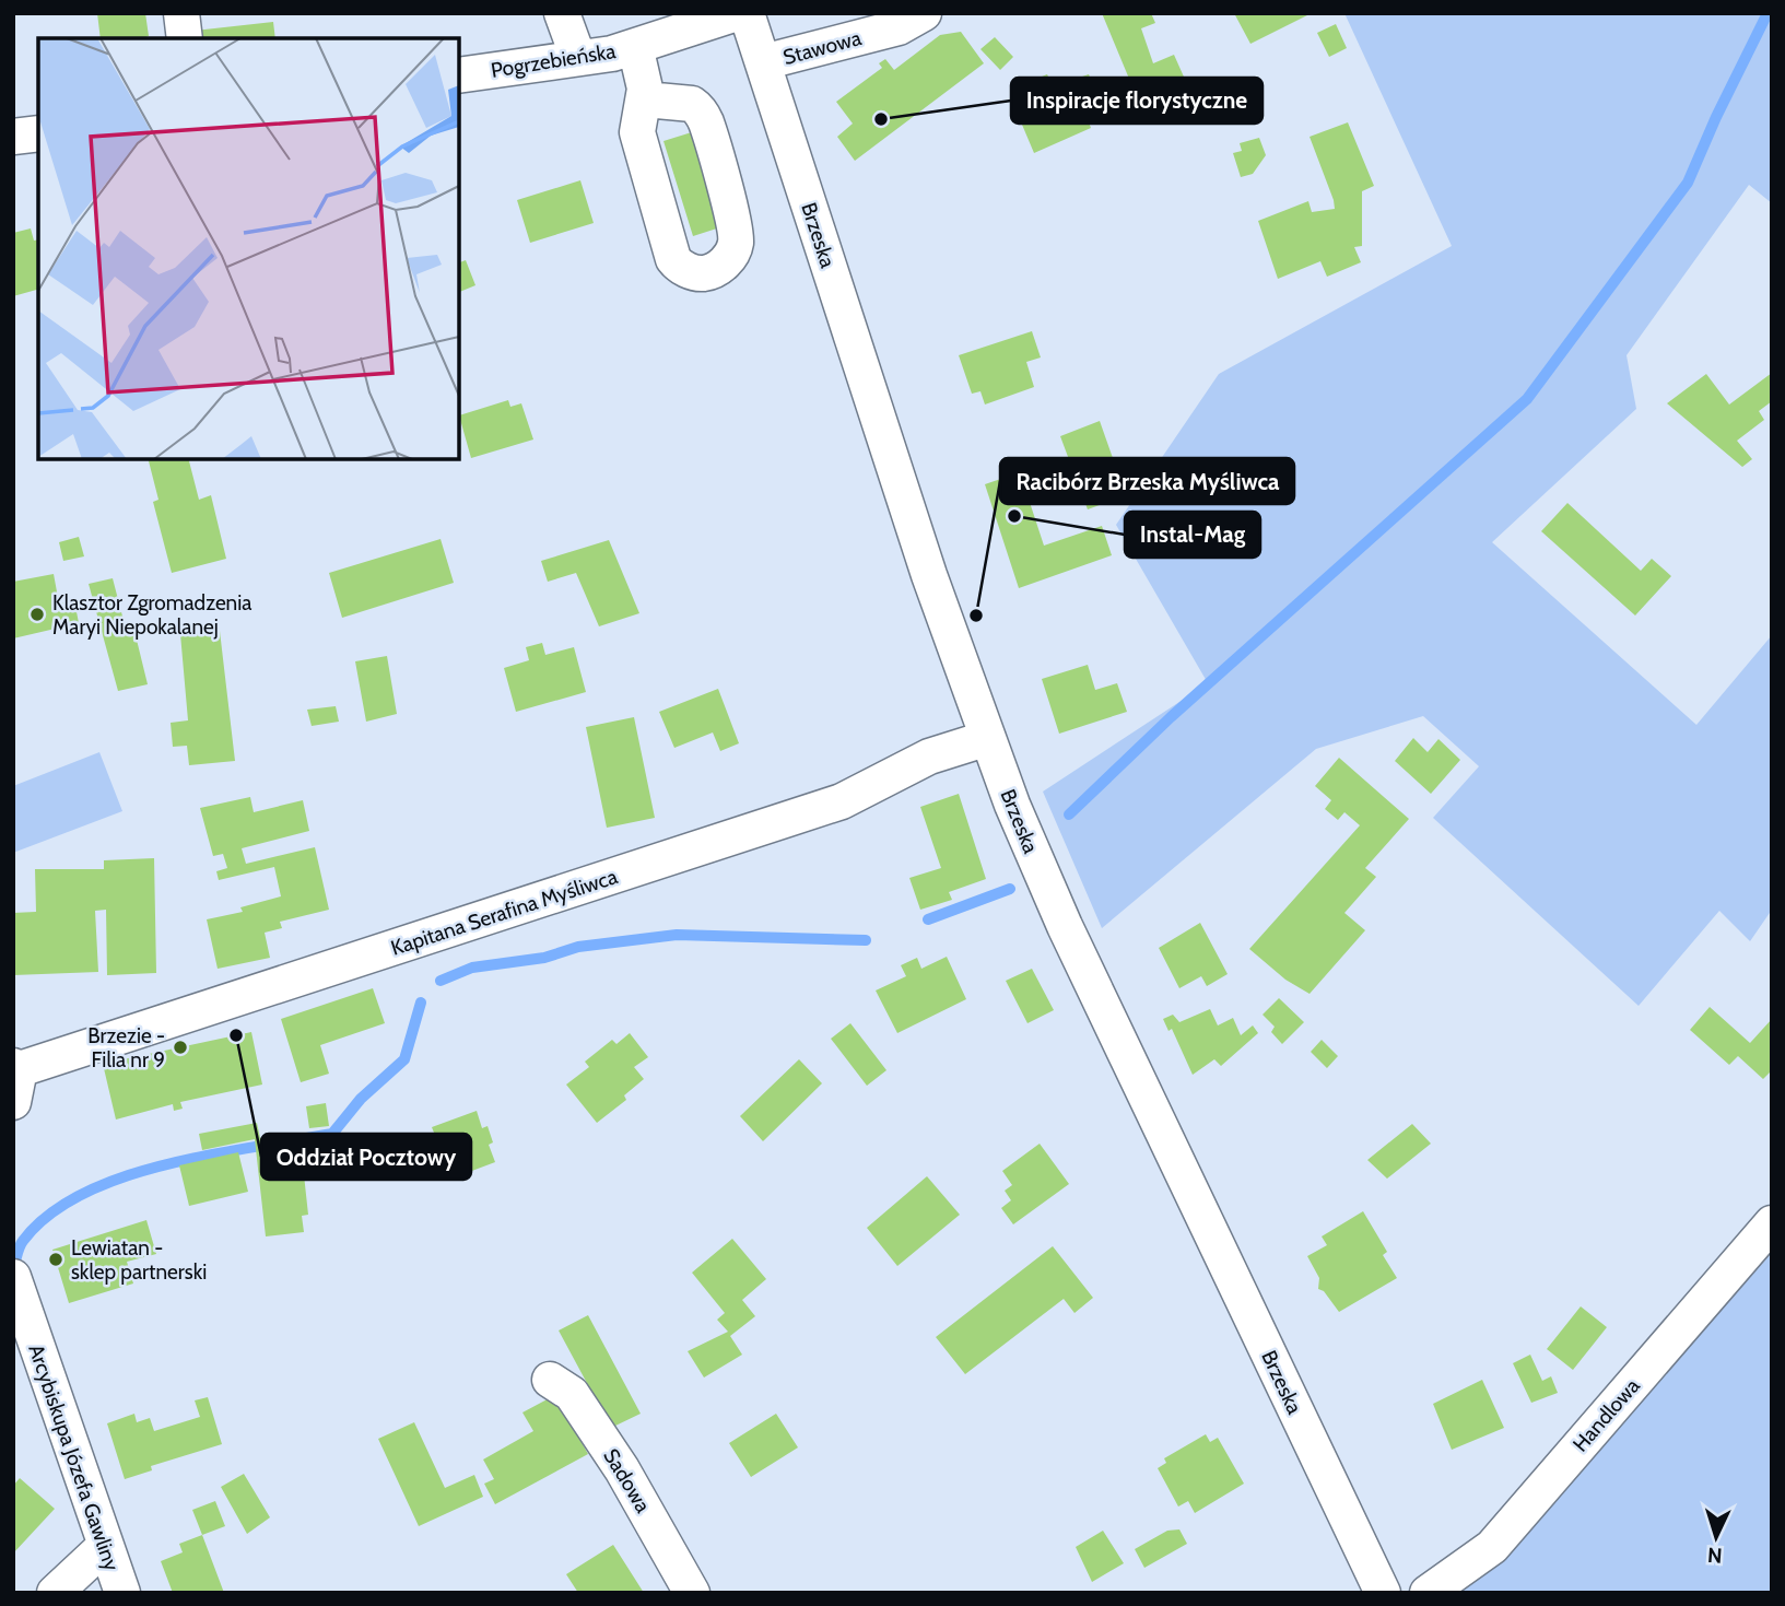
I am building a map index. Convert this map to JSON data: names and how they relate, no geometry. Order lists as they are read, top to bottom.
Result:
{
  "streets": {
    "street": [
      "Stawowa",
      "Pogrzebieńska",
      "Brzeska",
      "Kapitana Serafina Myśliwca",
      "Handlowa",
      "Arcybiskupa Józefa Gawliny",
      "Sadowa"
    ]
  },
  "crossings": [
    ["Stawowa", "Brzeska"],
    ["Brzeska", "Kapitana Serafina Myśliwca"]
  ],
  "places": [
    "Inspiracje florystyczne",
    "Instal-Mag",
    "Klasztor Zgromadzenia Maryi Niepokalanej",
    "Racibórz Brzeska Myśliwca",
    "Oddział Pocztowy",
    "Brzezie - Filia nr 9",
    "Lewiatan - sklep partnerski"
  ],
  "north": "bottom"
}
